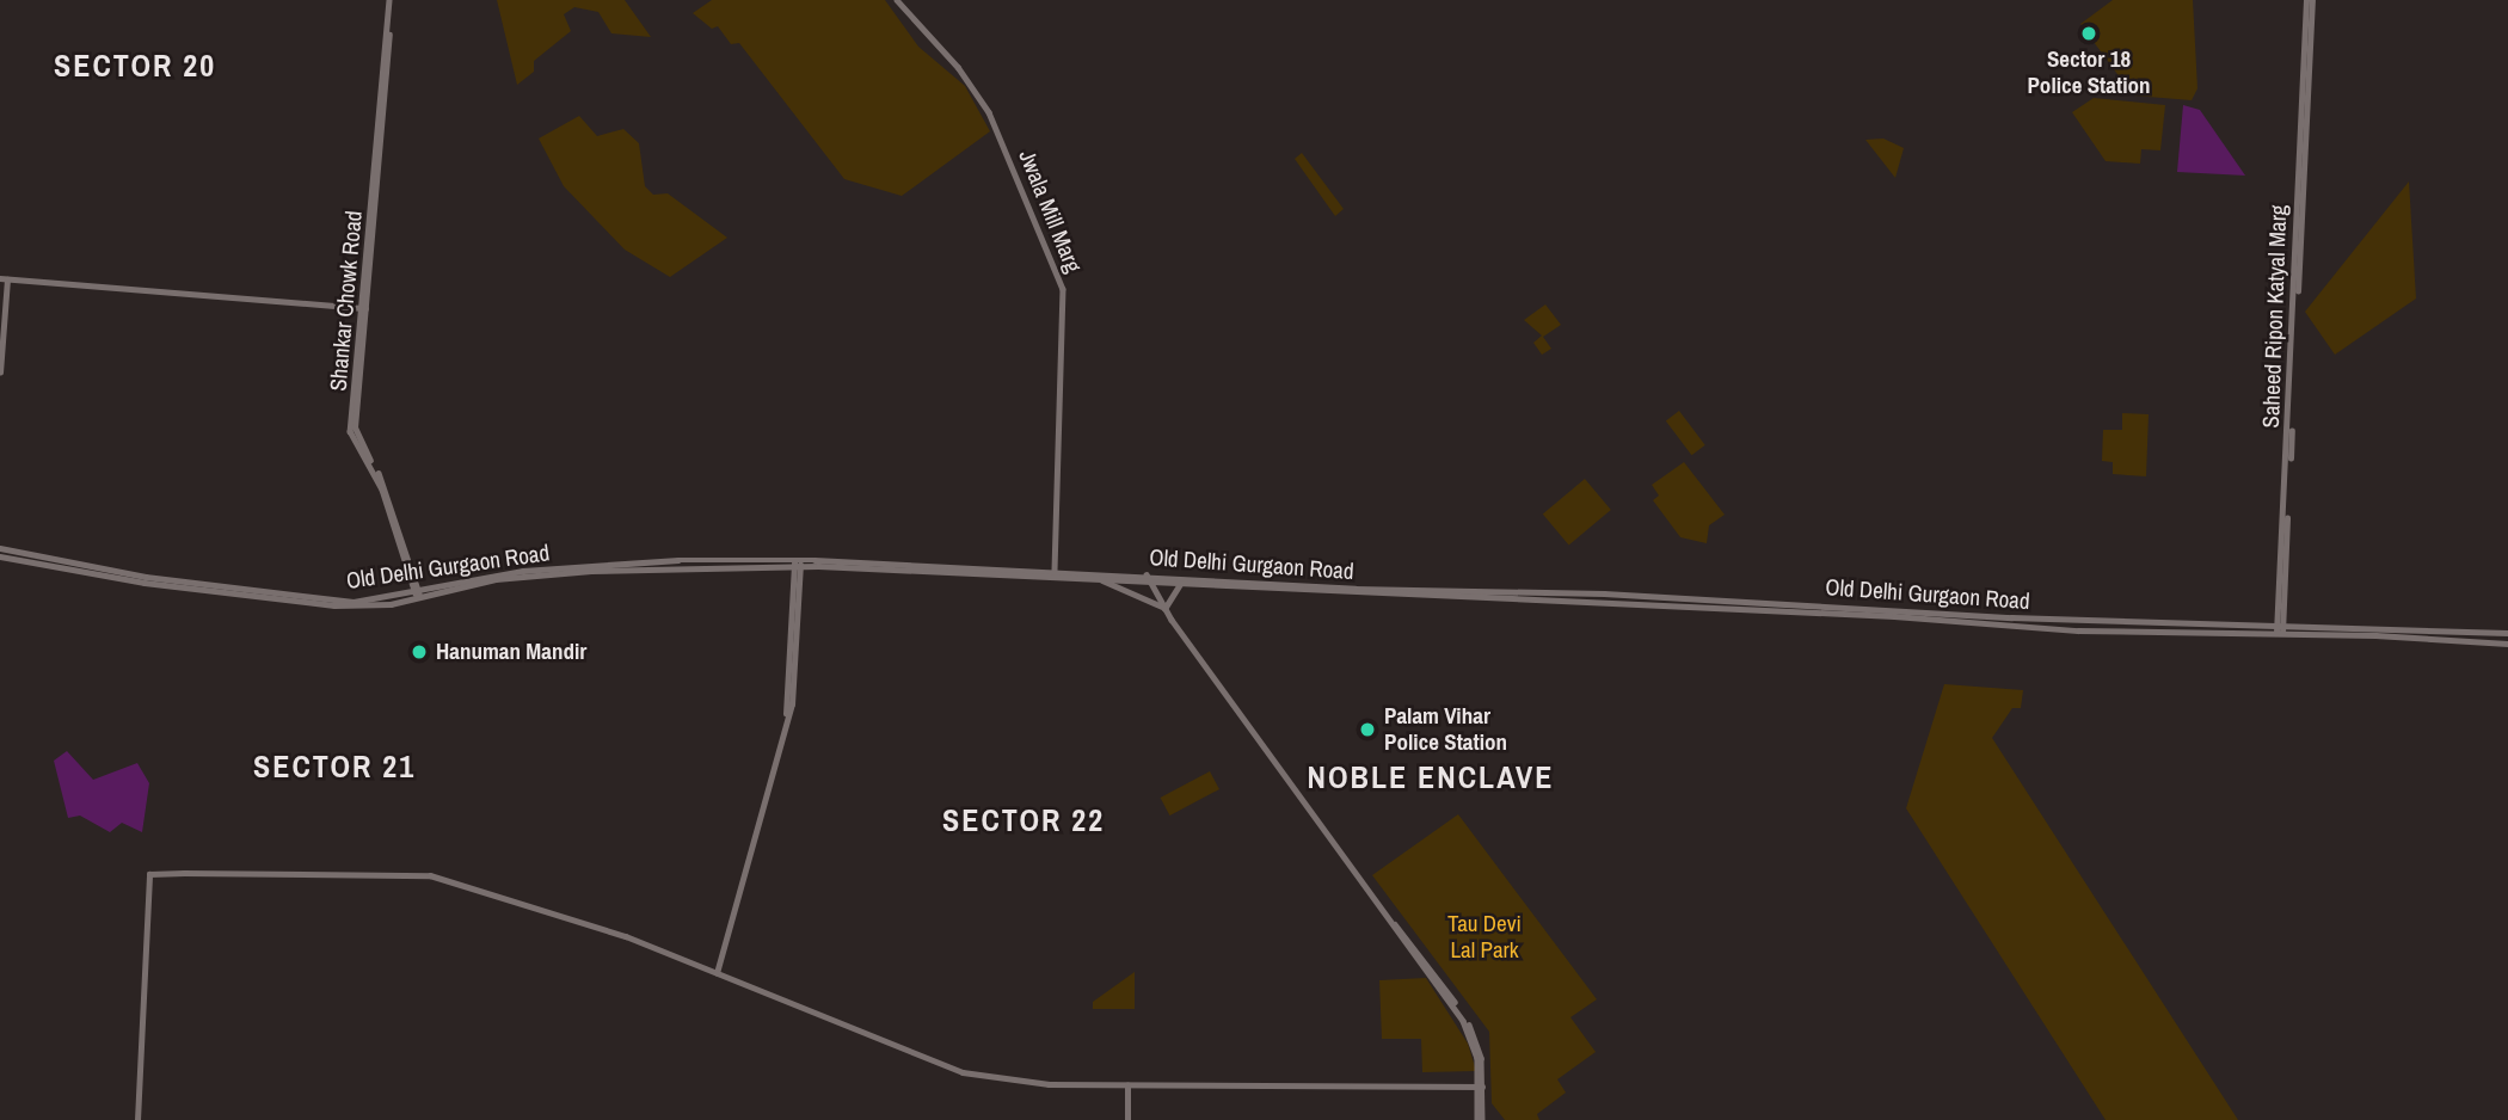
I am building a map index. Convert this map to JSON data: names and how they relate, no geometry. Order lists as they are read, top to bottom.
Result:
{
  "streets": {
    "main road": [
      "Jwala Mill Marg",
      "Shankar Chowk Road",
      "Saheed Ripon Katyal Marg",
      "Old Delhi Gurgaon Road"
    ]
  },
  "crossings": [
    ["Jwala Mill Marg", "Old Delhi Gurgaon Road"],
    ["Shankar Chowk Road", "Old Delhi Gurgaon Road"],
    ["Saheed Ripon Katyal Marg", "Old Delhi Gurgaon Road"]
  ],
  "districts": [
    "SECTOR 20",
    "SECTOR 21",
    "NOBLE ENCLAVE",
    "SECTOR 22"
  ],
  "parks": ["Tau Devi Lal Park"],
  "places": ["Sector 18 Police Station", "Hanuman Mandir", "Palam Vihar Police Station"]
}
